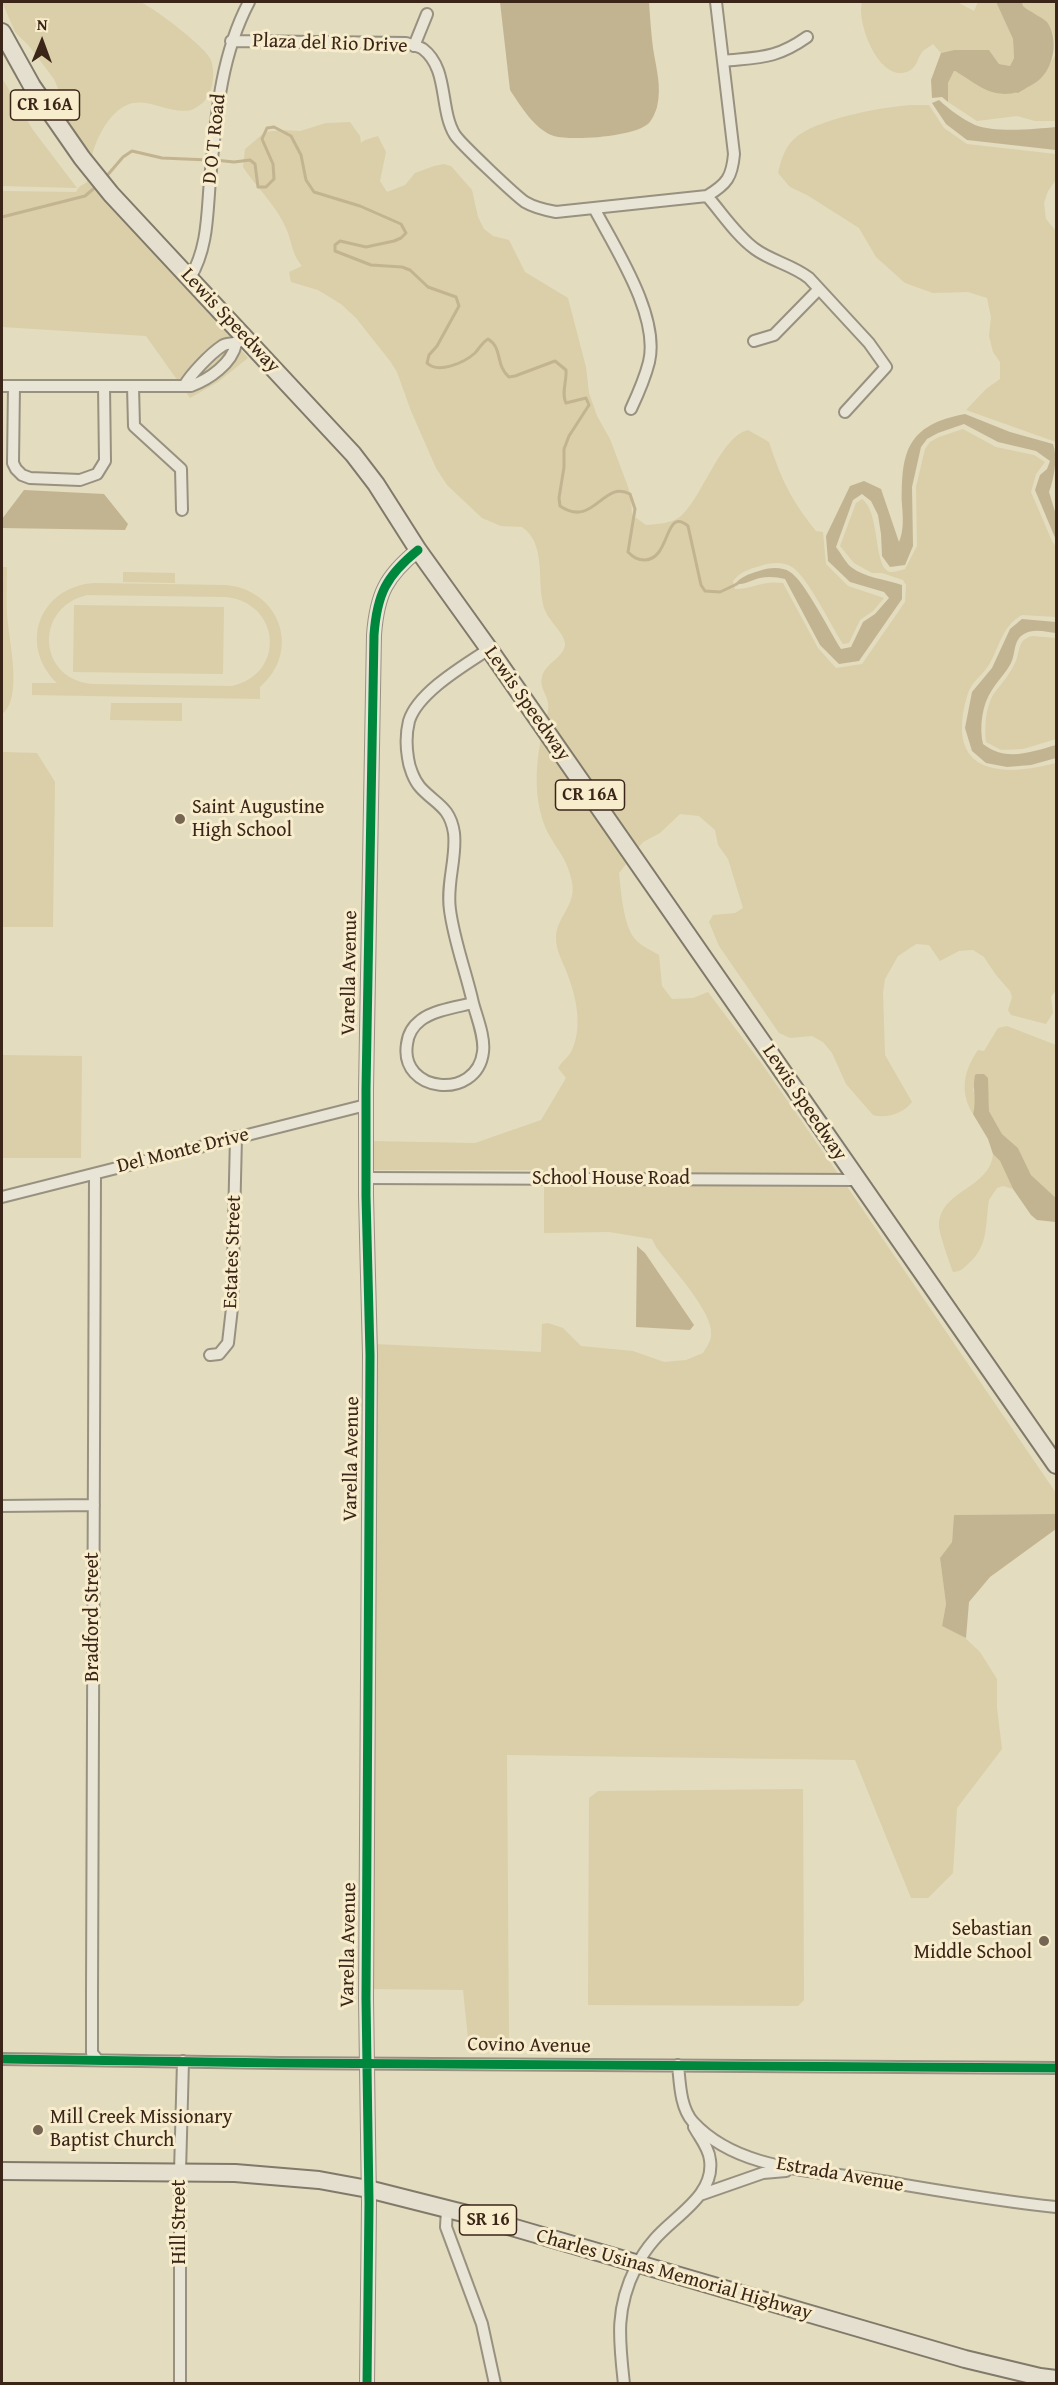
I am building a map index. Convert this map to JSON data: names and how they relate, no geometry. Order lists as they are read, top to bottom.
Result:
{
  "streets": {
    "main road": [
      "CR 16A",
      "Lewis Speedway",
      "SR 16",
      "Charles Usinas Memorial Highway"
    ],
    "street": [
      "Plaza del Rio Drive",
      "D O T Road",
      "Varella Avenue",
      "Del Monte Drive",
      "School House Road",
      "Estates Street",
      "Bradford Street",
      "Covino Avenue",
      "Estrada Avenue",
      "Hill Street"
    ]
  },
  "crossings": [
    ["Plaza del Rio Drive", "D O T Road"],
    ["D O T Road", "Lewis Speedway"],
    ["Lewis Speedway", "Varella Avenue"],
    ["Lewis Speedway", "School House Road"],
    ["Varella Avenue", "Del Monte Drive"],
    ["Varella Avenue", "School House Road"],
    ["Varella Avenue", "Covino Avenue"],
    ["Varella Avenue", "Charles Usinas Memorial Highway"],
    ["Del Monte Drive", "Estates Street"],
    ["Del Monte Drive", "Bradford Street"],
    ["Bradford Street", "Covino Avenue"],
    ["Covino Avenue", "Hill Street"],
    ["Hill Street", "Charles Usinas Memorial Highway"]
  ],
  "places": ["Saint Augustine High School", "Sebastian Middle School", "Mill Creek Missionary Baptist Church"],
  "north": "top"
}
